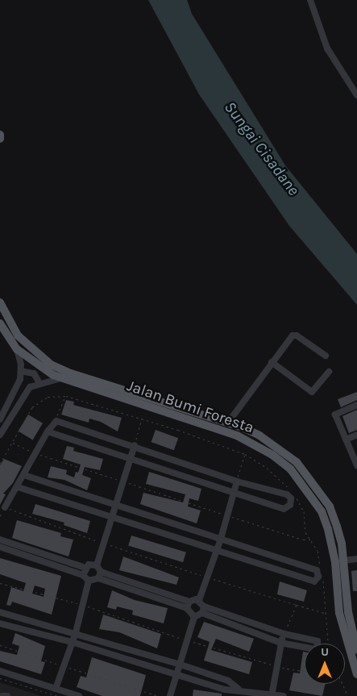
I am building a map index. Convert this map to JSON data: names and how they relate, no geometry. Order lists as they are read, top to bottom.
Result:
{
  "streets": {
    "main road": ["Jalan Bumi Foresta"]
  },
  "water": ["Sungai Cisadane"],
  "north": "top"
}
